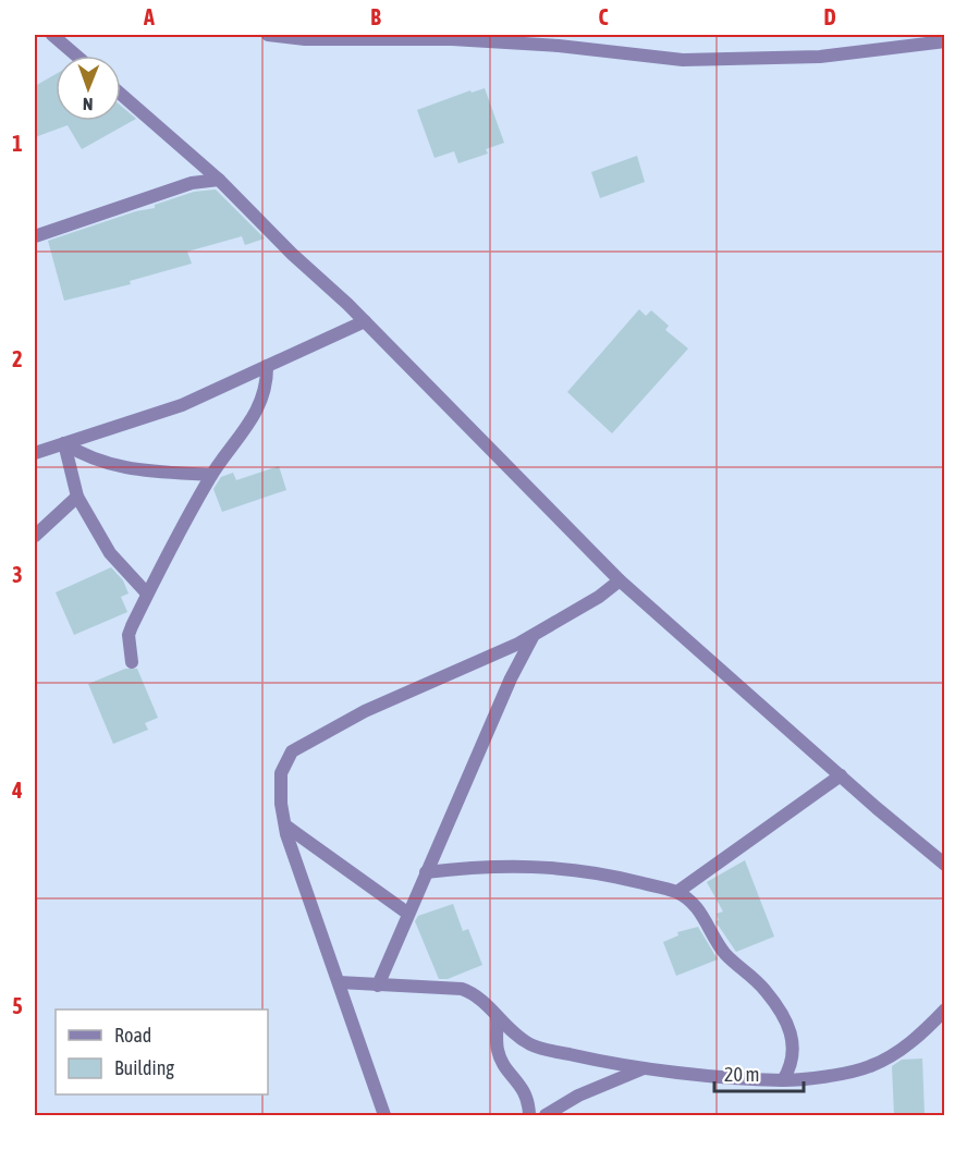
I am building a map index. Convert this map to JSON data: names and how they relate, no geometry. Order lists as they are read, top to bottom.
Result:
{
  "legend": ["Road", "Building"],
  "scale_bar": "20 m",
  "north": "bottom",
  "grid": {
    "columns": [
      "A",
      "B",
      "C",
      "D"
    ],
    "rows": [
      "1",
      "2",
      "3",
      "4",
      "5"
    ]
  }
}
